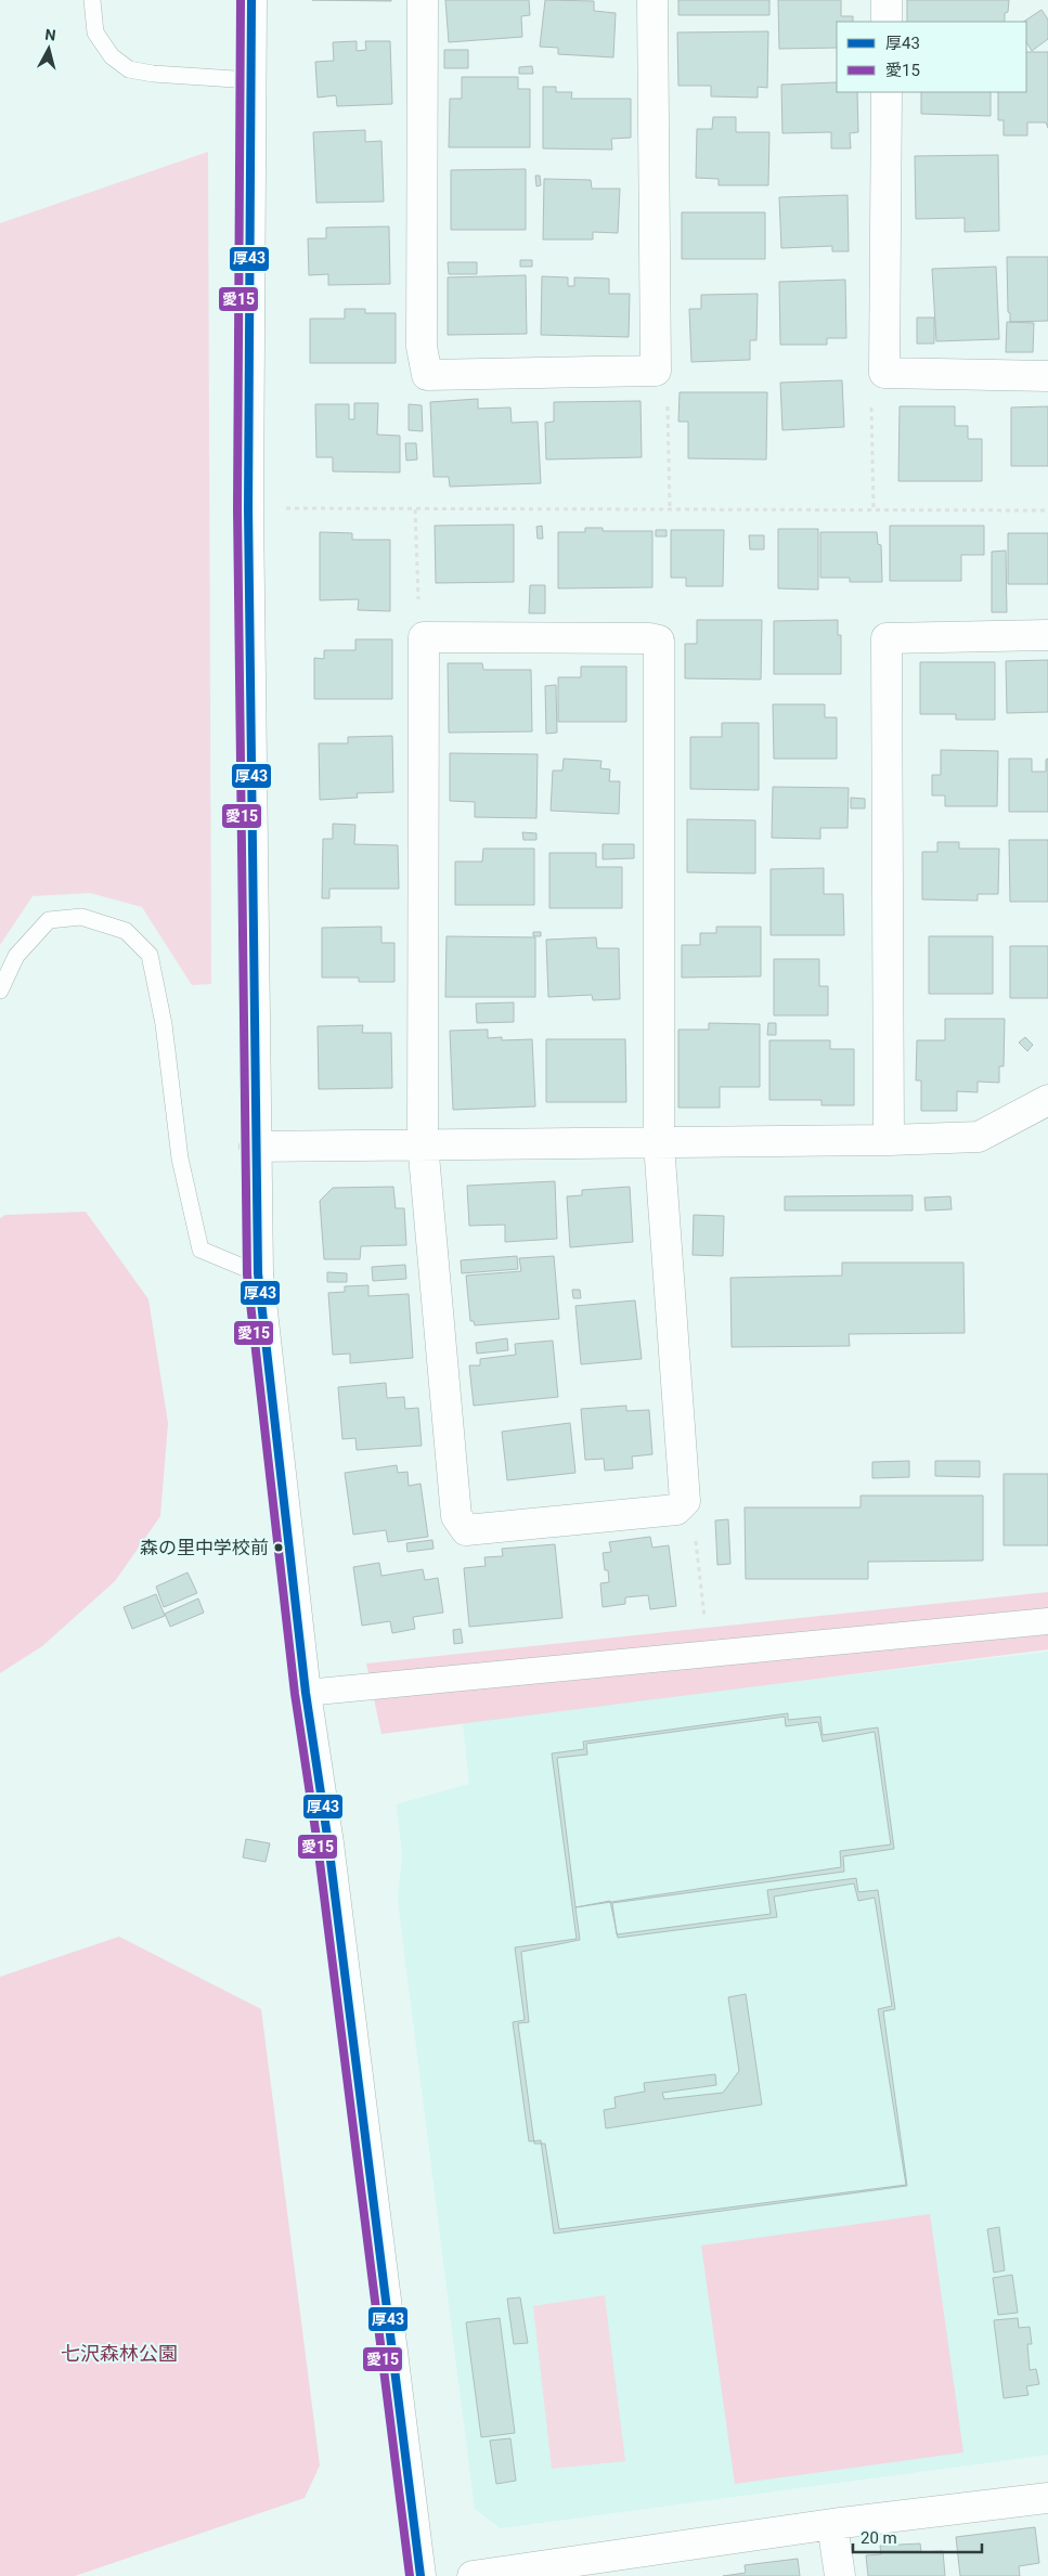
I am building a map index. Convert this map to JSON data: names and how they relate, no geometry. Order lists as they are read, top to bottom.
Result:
{
  "parks": ["七沢森林公園"],
  "places": ["森の里中学校前"],
  "lines": ["transit line 厚43", "transit line 愛15"],
  "legend": ["厚43", "愛15"],
  "scale_bar": "20 m",
  "north": "top"
}
